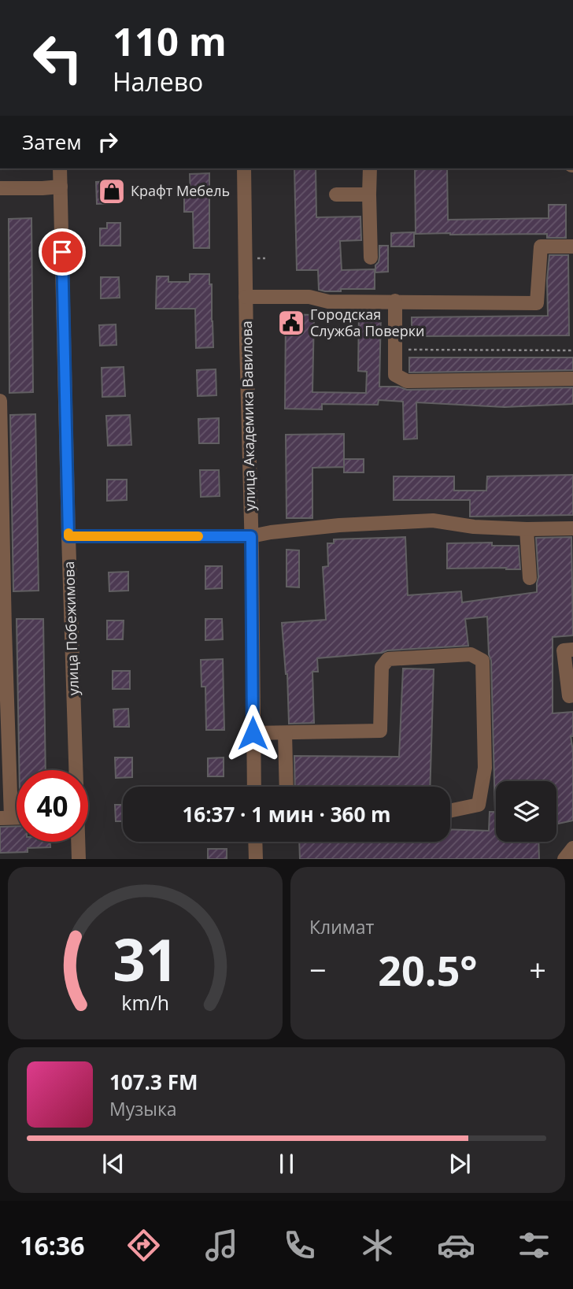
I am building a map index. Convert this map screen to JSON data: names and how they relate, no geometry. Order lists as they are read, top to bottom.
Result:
{
  "streets": {
    "street": ["улица Академика Вавилова", "улица Побежимова"]
  },
  "places": {
    "shop": ["Крафт Мебель"],
    "public building": ["Городская Служба Поверки"]
  },
  "page": {
    "turn": ["110 m", "Налево"],
    "then": "Затем",
    "limit": "40",
    "trip": "16:37 · 1 мин · 360 m",
    "tile": "Климат",
    "heat": ["−", "20.5°", "+"],
    "song": ["107.3 FM", "Музыка"],
    "tabs": "16:36",
    "gauge": ["31", "km/h"]
  }
}
